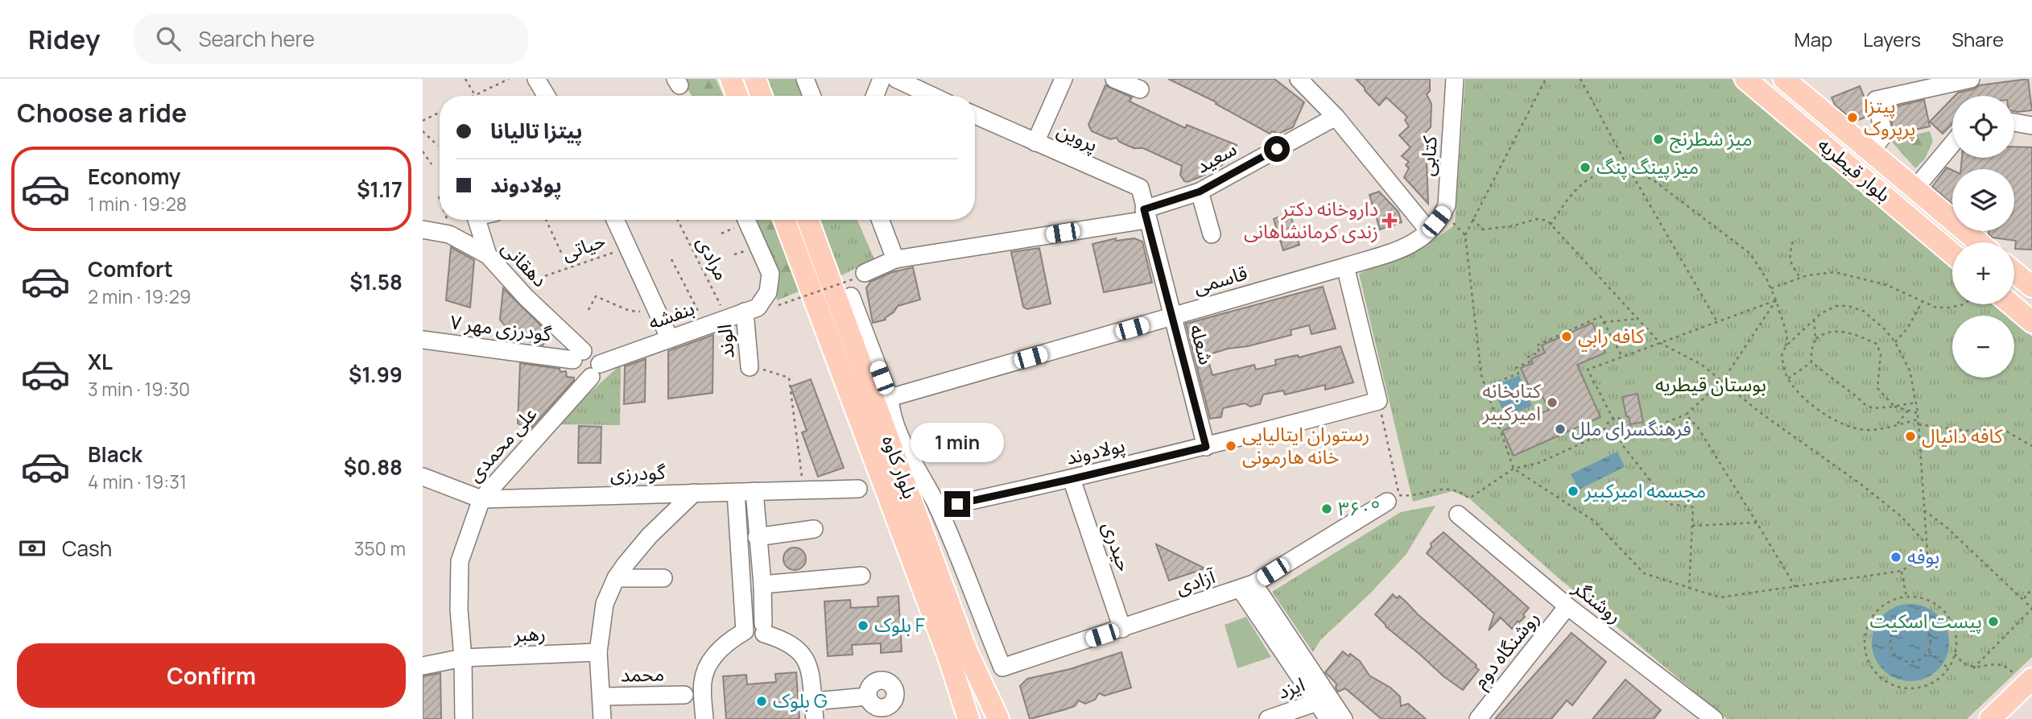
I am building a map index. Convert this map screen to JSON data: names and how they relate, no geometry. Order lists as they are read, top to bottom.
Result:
{
  "streets": {
    "main road": ["بلوار قیطریه", "بلوار کاوه"],
    "street": [
      "پروین",
      "کتابی",
      "سعید",
      "دهقانی",
      "قاسمی",
      "بنفشه",
      "گودرزی مهر ۷",
      "الوند",
      "شعله",
      "علی محمدی",
      "پولادوند",
      "گودرزی",
      "حیدری",
      "آزادی",
      "روشنگر",
      "رهبر",
      "روشنگاه دوم",
      "محمد",
      "ایزد"
    ],
    "path": ["حیاتی", "مرادی"]
  },
  "crossings": [
    ["پروین", "سعید"],
    ["پروین", "شعله"],
    ["کتابی", "قاسمی"],
    ["سعید", "شعله"],
    ["حیاتی", "دهقانی"],
    ["مرادی", "بنفشه"],
    ["دهقانی", "گودرزی مهر ۷"],
    ["قاسمی", "شعله"],
    ["بنفشه", "الوند"],
    ["بنفشه", "علی محمدی"],
    ["شعله", "پولادوند"],
    ["علی محمدی", "گودرزی"],
    ["علی محمدی", "رهبر"],
    ["پولادوند", "حیدری"],
    ["پولادوند", "آزادی"],
    ["حیدری", "آزادی"],
    ["روشنگر", "روشنگاه دوم"]
  ],
  "parks": ["بوستان قیطریه"],
  "places": {
    "other": [
      "پیتزا پرپروک",
      "میز شطرنج",
      "میز پینگ پنگ",
      "كافه رابي",
      "کتابخانه امیرکبیر",
      "فرهنگسرای ملل",
      "کافه دانیال",
      "رستوران ایتالیایی خانه هارمونی",
      "مجسمه امیرکبیر",
      "۳۶۰°",
      "بوفه",
      "پیست اسکیت",
      "بلوک F",
      "بلوک G"
    ],
    "health": ["داروخانه دکتر زندی کرمانشاهانی"]
  },
  "page": {
    "header": "Ridey",
    "search": "Search here",
    "nav": ["Map", "Layers", "Share"],
    "heading": "Choose a ride",
    "map_buttons": ["+", "−"],
    "banner": ["پیتزا تالیانا", "پولادوند"],
    "list": [
      {
        "name": "Economy",
        "note": "1 min · 19:28",
        "value": "$1.17"
      },
      {
        "name": "Comfort",
        "note": "2 min · 19:29",
        "value": "$1.58"
      },
      {
        "name": "XL",
        "note": "3 min · 19:30",
        "value": "$1.99"
      },
      {
        "name": "Black",
        "note": "4 min · 19:31",
        "value": "$0.88"
      }
    ],
    "bubble": "1 min",
    "pay": ["Cash", "350 m"],
    "buttons": "Confirm"
  }
}
